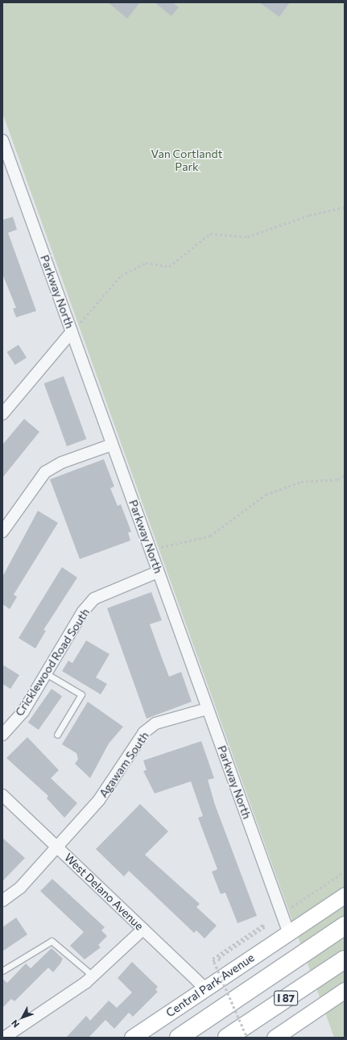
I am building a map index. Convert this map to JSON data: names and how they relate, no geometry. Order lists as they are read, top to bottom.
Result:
{
  "streets": {
    "highway": ["I 87"],
    "main road": ["Central Park Avenue"],
    "street": [
      "Parkway North",
      "Cricklewood Road South",
      "Agawam South",
      "West Delano Avenue"
    ]
  },
  "crossings": [
    ["Parkway North", "Cricklewood Road South"],
    ["Parkway North", "Agawam South"],
    ["Parkway North", "Central Park Avenue"],
    ["Agawam South", "West Delano Avenue"],
    ["West Delano Avenue", "Central Park Avenue"]
  ],
  "parks": ["Van Cortlandt Park"],
  "north": "bottom left"
}
